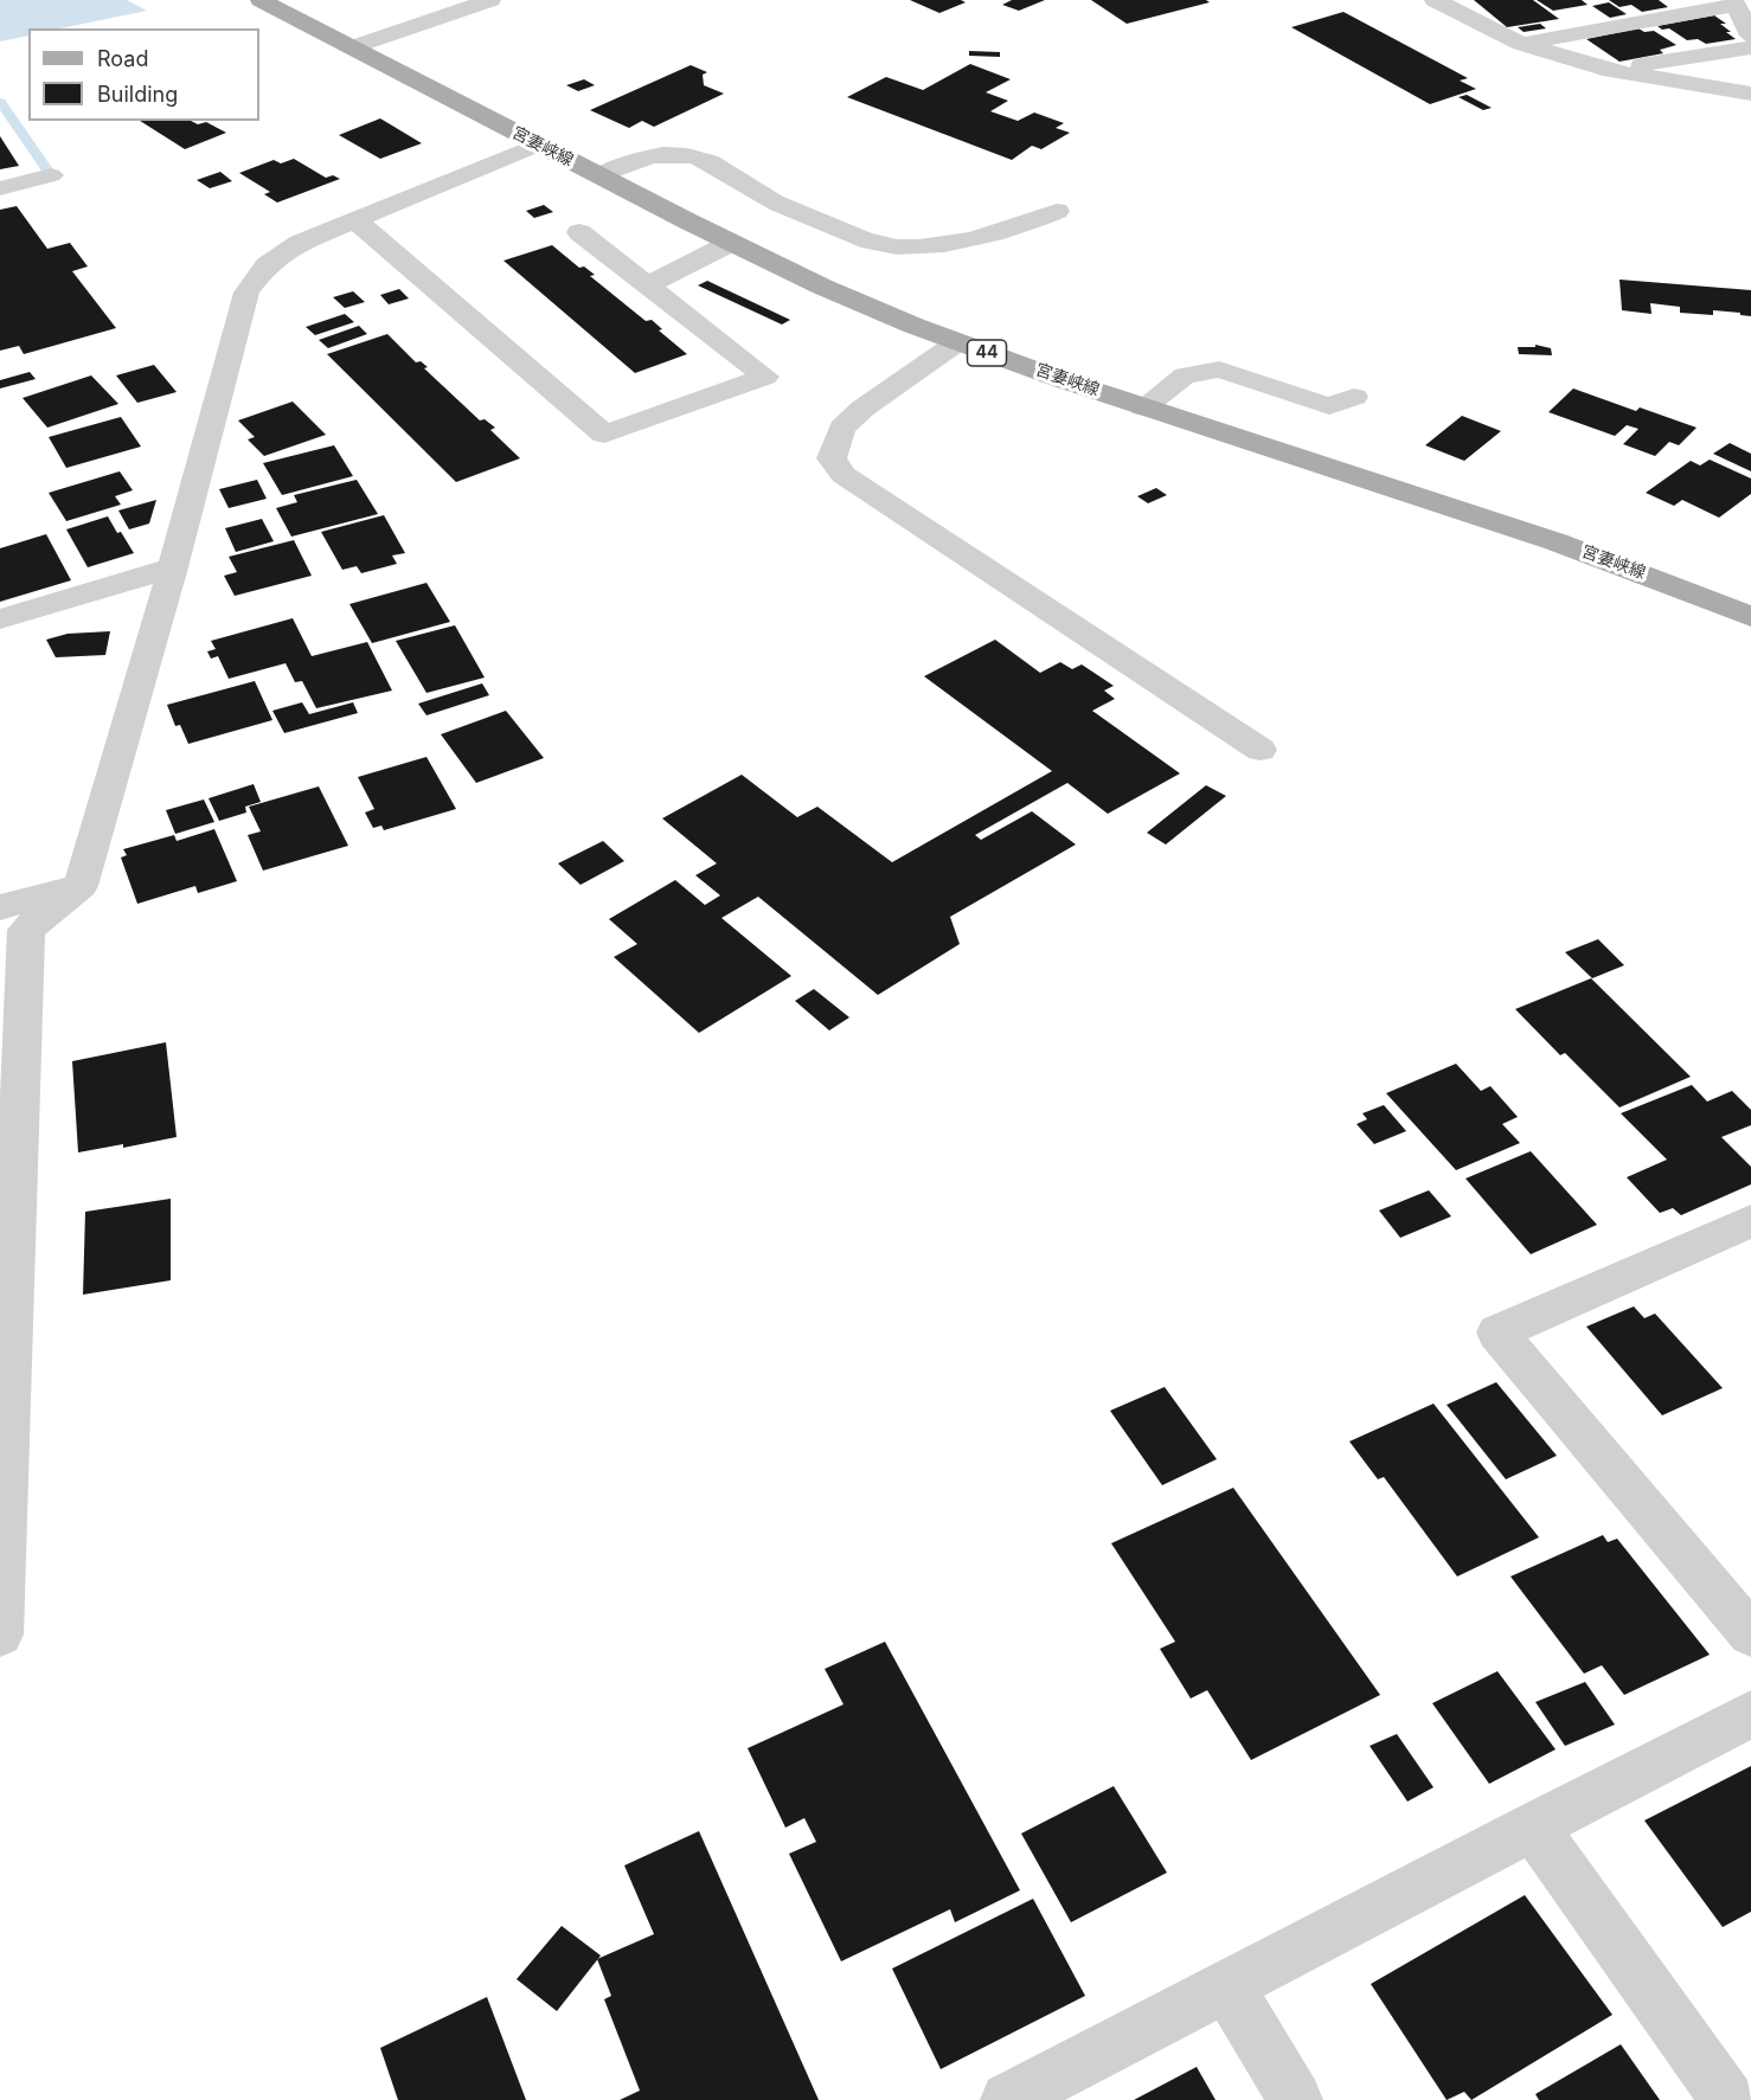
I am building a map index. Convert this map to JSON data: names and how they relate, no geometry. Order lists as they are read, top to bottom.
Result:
{
  "streets": {
    "main road": ["宮妻峡線", "44"]
  },
  "legend": ["Road", "Building"]
}
